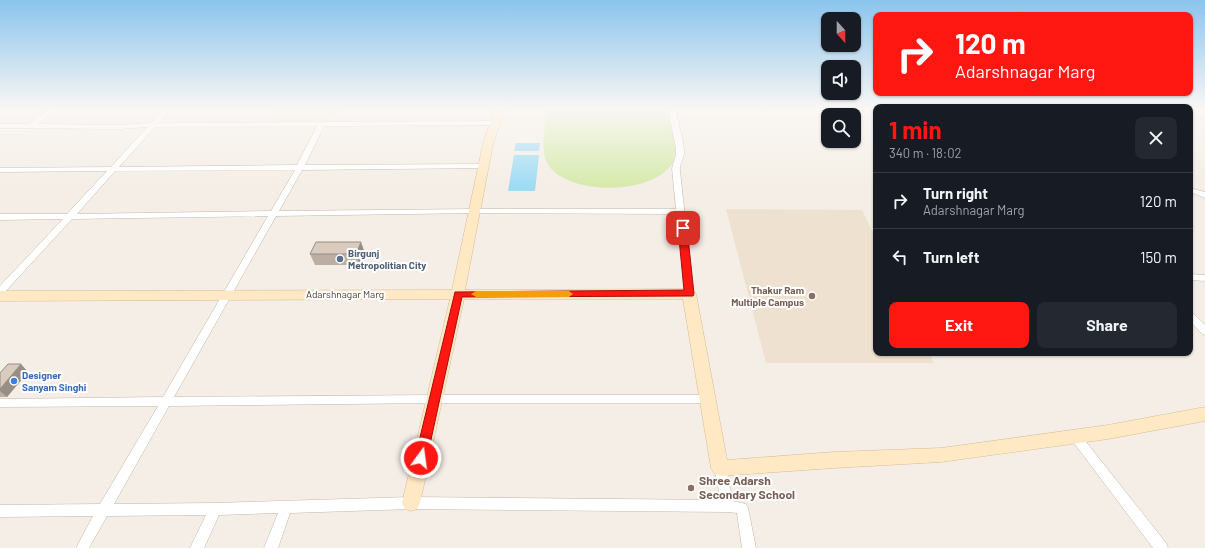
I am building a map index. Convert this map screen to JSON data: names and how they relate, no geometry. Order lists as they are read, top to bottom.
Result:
{
  "streets": {
    "street": ["Adarshnagar Marg"]
  },
  "places": [
    "Birgunj Metropolitian City",
    "Thakur Ram Multiple Campus",
    "Designer Sanyam Singhi",
    "Shree Adarsh Secondary School"
  ],
  "north": "bottom",
  "page": {
    "turn": ["120 m", "Adarshnagar Marg"],
    "heading": ["1 min", "340 m · 18:02"],
    "list": [
      {
        "name": "Turn right",
        "note": "Adarshnagar Marg",
        "value": "120 m"
      },
      {
        "name": "Turn left",
        "value": "150 m"
      }
    ],
    "buttons": ["Exit", "Share"]
  }
}
